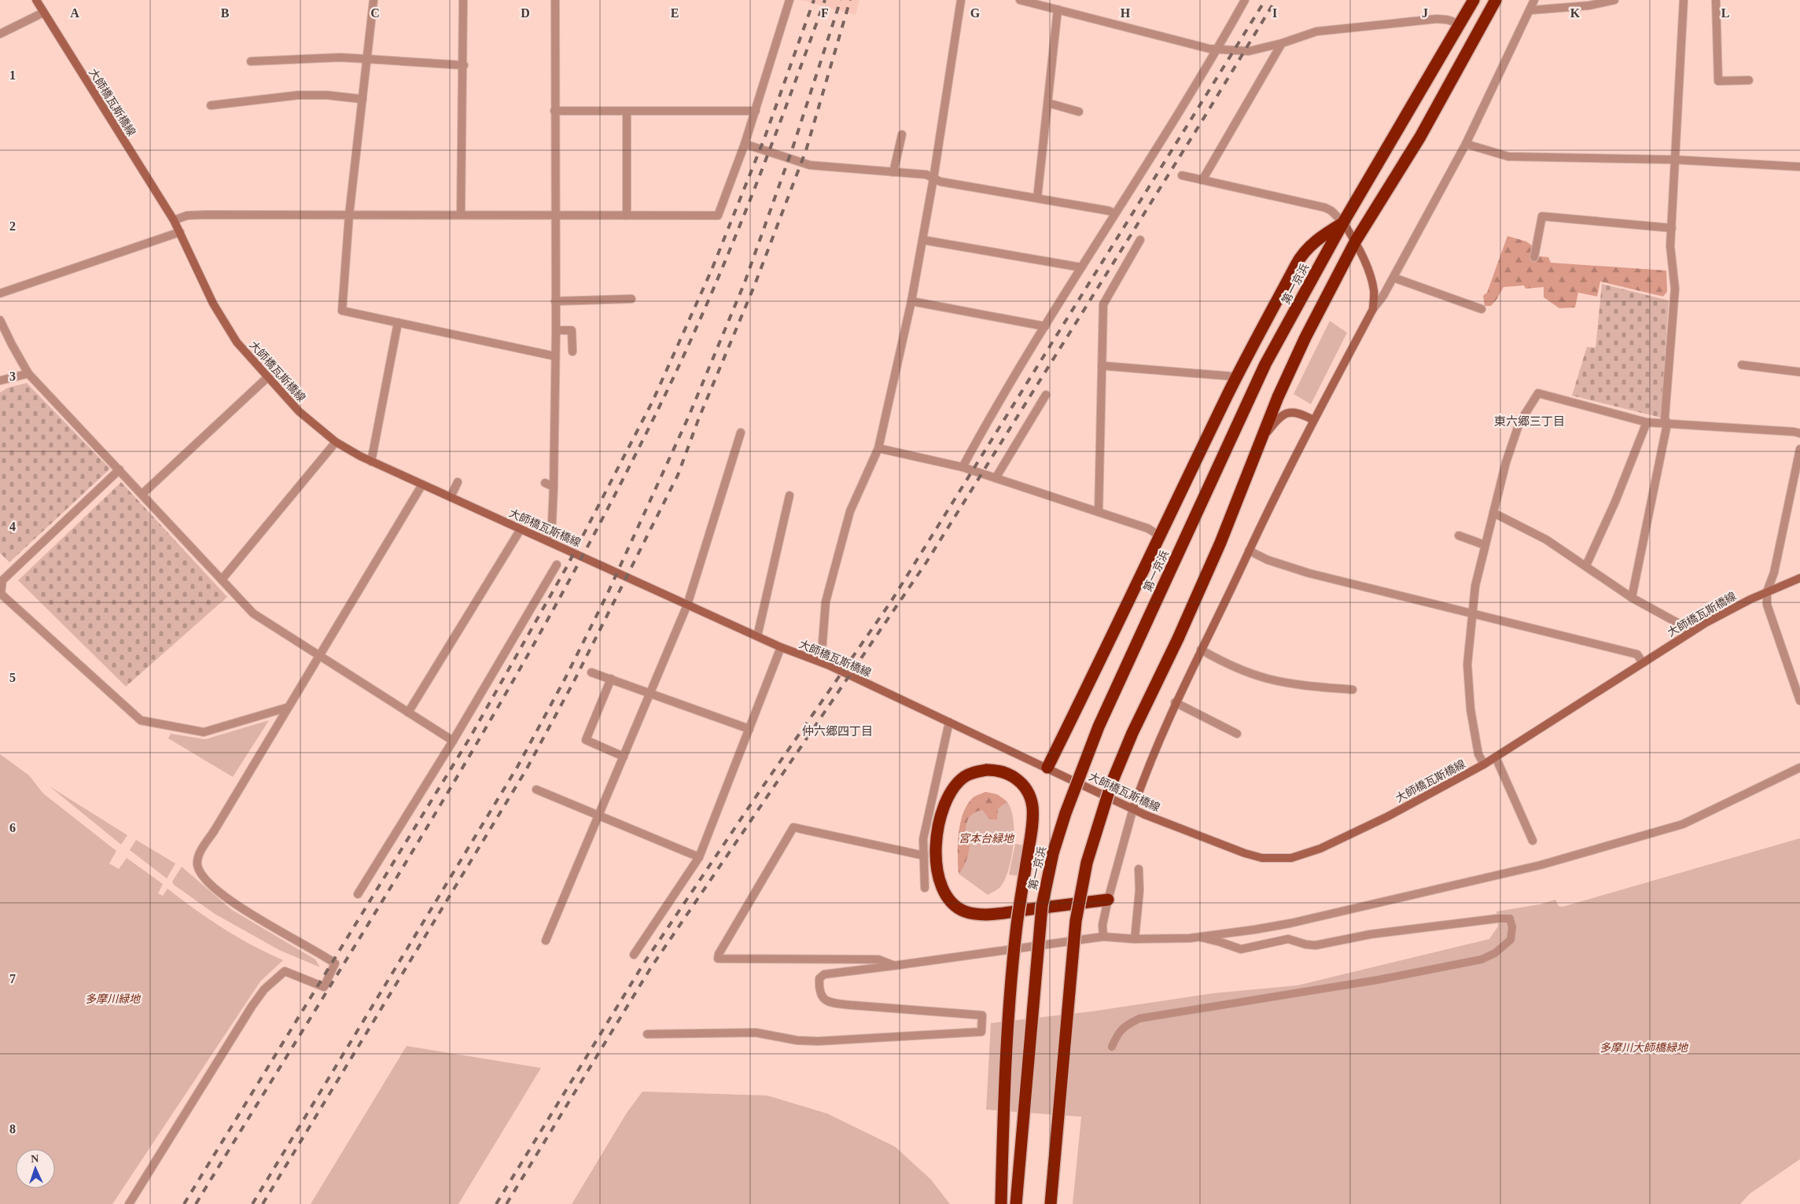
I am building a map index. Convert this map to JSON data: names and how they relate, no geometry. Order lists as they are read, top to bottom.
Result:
{
  "streets": {
    "highway": ["第一京浜"],
    "street": ["大師橋瓦斯橋線"]
  },
  "districts": ["東六郷三丁目", "仲六郷四丁目"],
  "parks": ["宮本台緑地", "多摩川緑地", "多摩川大師橋緑地"],
  "north": "top",
  "grid": {
    "columns": [
      "A",
      "B",
      "C",
      "D",
      "E",
      "F",
      "G",
      "H",
      "I",
      "J",
      "K",
      "L"
    ],
    "rows": [
      "1",
      "2",
      "3",
      "4",
      "5",
      "6",
      "7",
      "8"
    ]
  }
}
